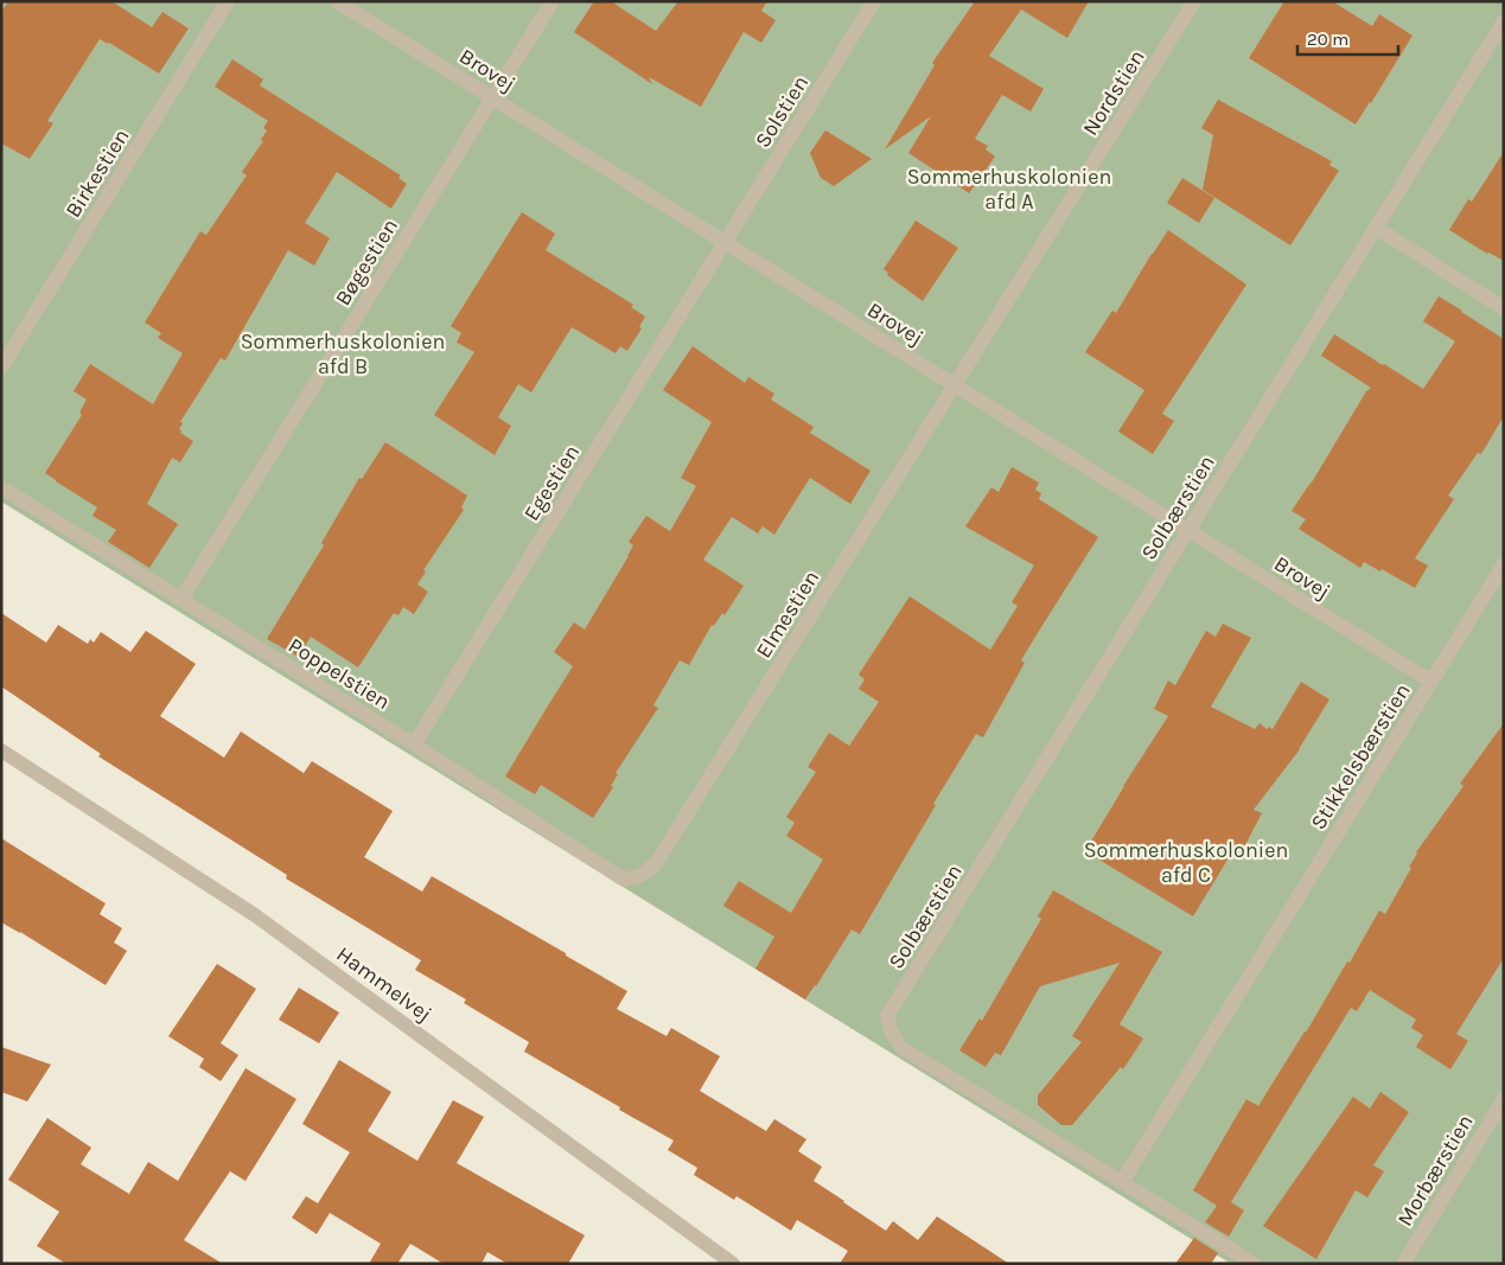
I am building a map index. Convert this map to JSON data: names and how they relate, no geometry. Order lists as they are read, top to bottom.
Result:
{
  "streets": {
    "street": [
      "Brovej",
      "Nordstien",
      "Solstien",
      "Birkestien",
      "Bøgestien",
      "Egestien",
      "Solbærstien",
      "Elmestien",
      "Poppelstien",
      "Stikkelsbærstien",
      "Hammelvej",
      "Morbærstien"
    ]
  },
  "crossings": [
    ["Brovej", "Nordstien"],
    ["Brovej", "Solstien"],
    ["Brovej", "Bøgestien"],
    ["Brovej", "Egestien"],
    ["Brovej", "Solbærstien"],
    ["Brovej", "Elmestien"],
    ["Brovej", "Stikkelsbærstien"],
    ["Nordstien", "Elmestien"],
    ["Solstien", "Egestien"],
    ["Bøgestien", "Poppelstien"],
    ["Egestien", "Poppelstien"],
    ["Solbærstien", "Stikkelsbærstien"],
    ["Elmestien", "Poppelstien"]
  ],
  "parks": ["Sommerhuskolonien afd A", "Sommerhuskolonien afd B", "Sommerhuskolonien afd C"],
  "scale_bar": "20 m"
}
